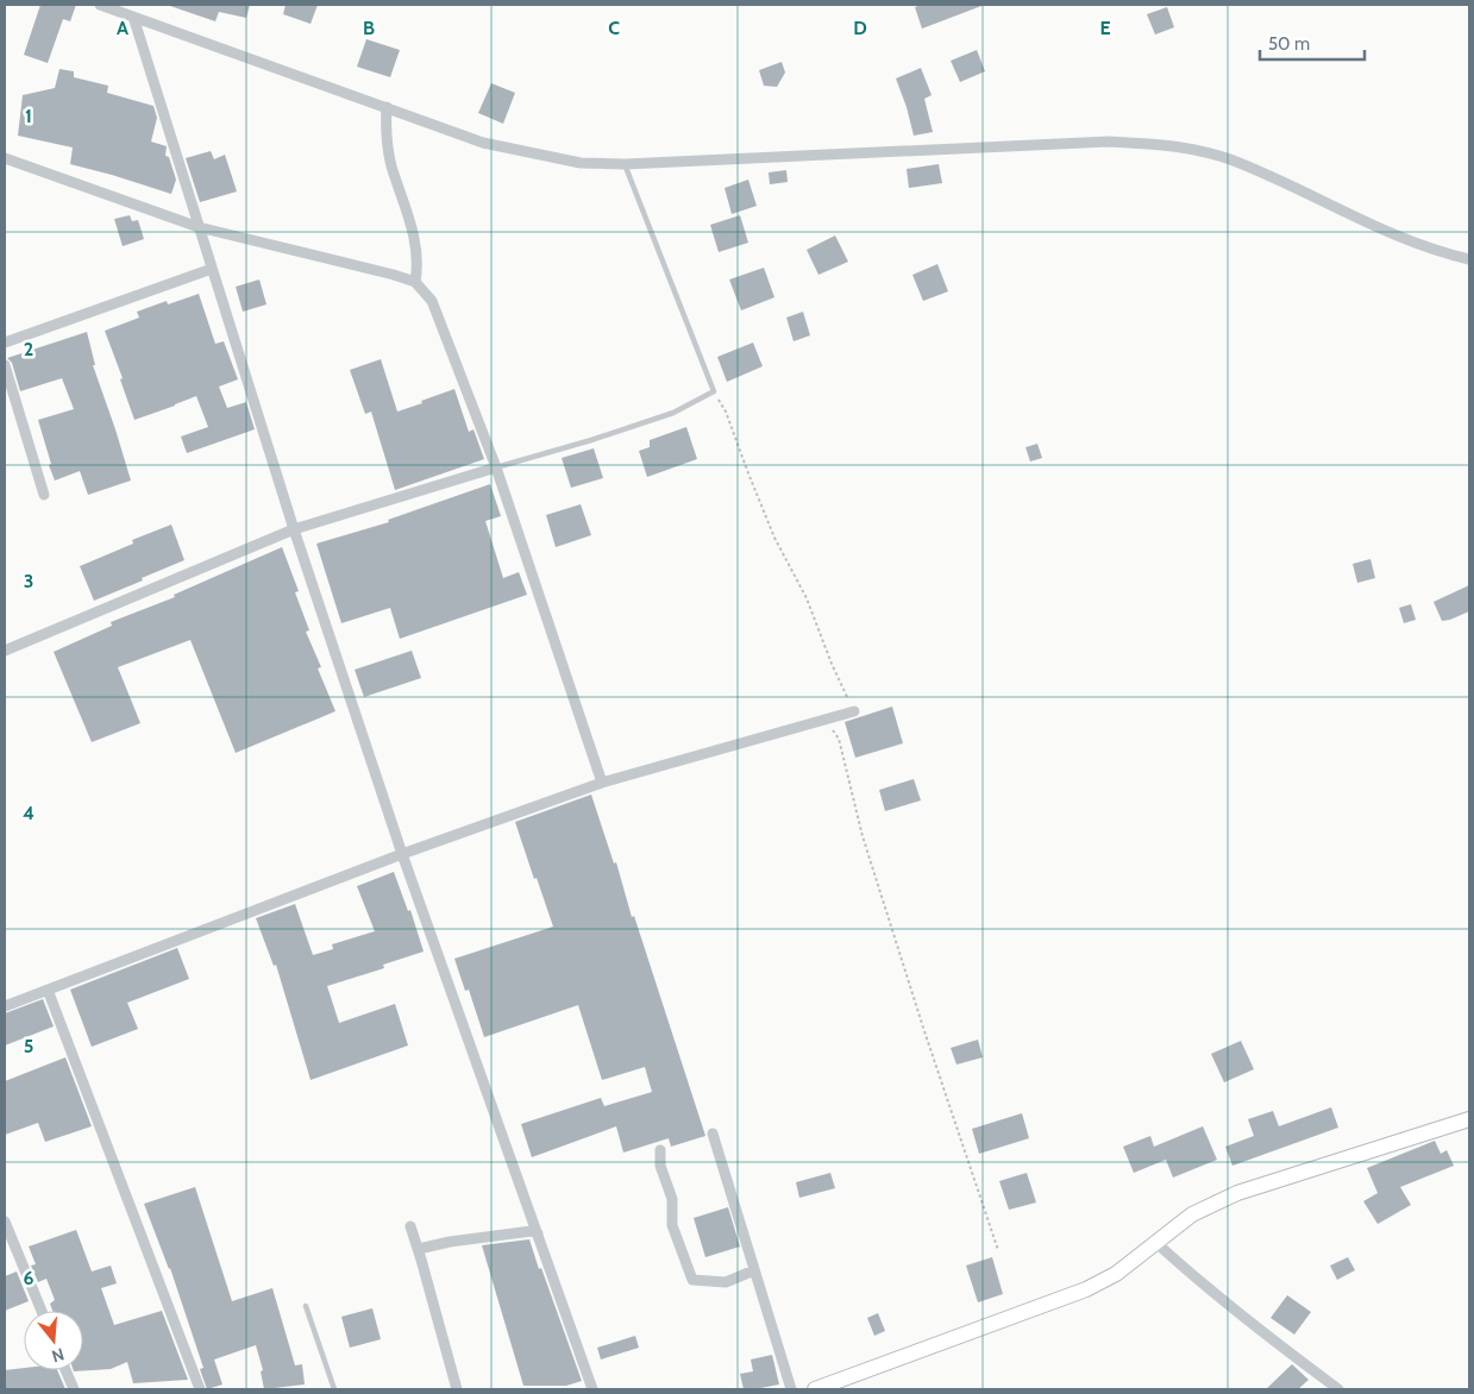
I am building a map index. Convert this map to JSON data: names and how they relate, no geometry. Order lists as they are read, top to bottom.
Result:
{
  "scale_bar": "50 m",
  "north": "bottom",
  "grid": {
    "columns": [
      "A",
      "B",
      "C",
      "D",
      "E"
    ],
    "rows": [
      "1",
      "2",
      "3",
      "4",
      "5",
      "6"
    ]
  }
}
